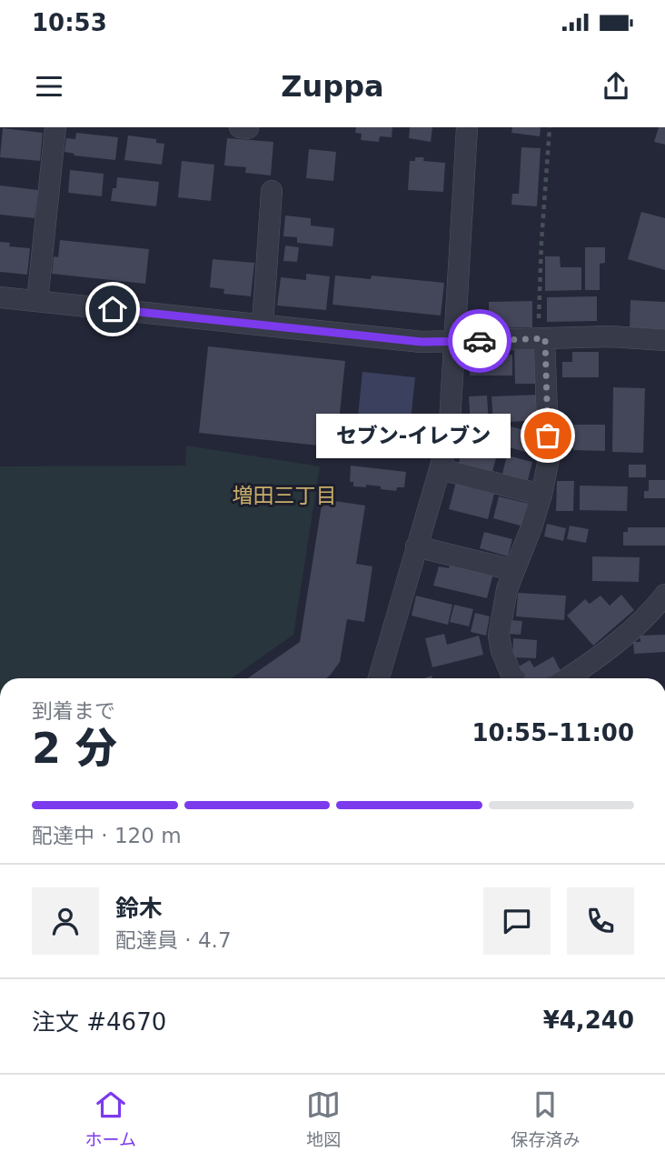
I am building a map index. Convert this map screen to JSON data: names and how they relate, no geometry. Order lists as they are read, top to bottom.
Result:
{
  "districts": ["増田三丁目"],
  "places": ["セブン-イレブン"],
  "page": {
    "status": "10:53",
    "header": "Zuppa",
    "bubble": "セブン-イレブン",
    "heading": ["2 分", "到着まで", "10:55–11:00"],
    "panel": [
      "鈴木",
      "配達員 · 4.7",
      "注文 #4670",
      "¥4,240"
    ],
    "bar": "配達中 · 120 m",
    "tabs": ["ホーム", "地図", "保存済み"]
  }
}
